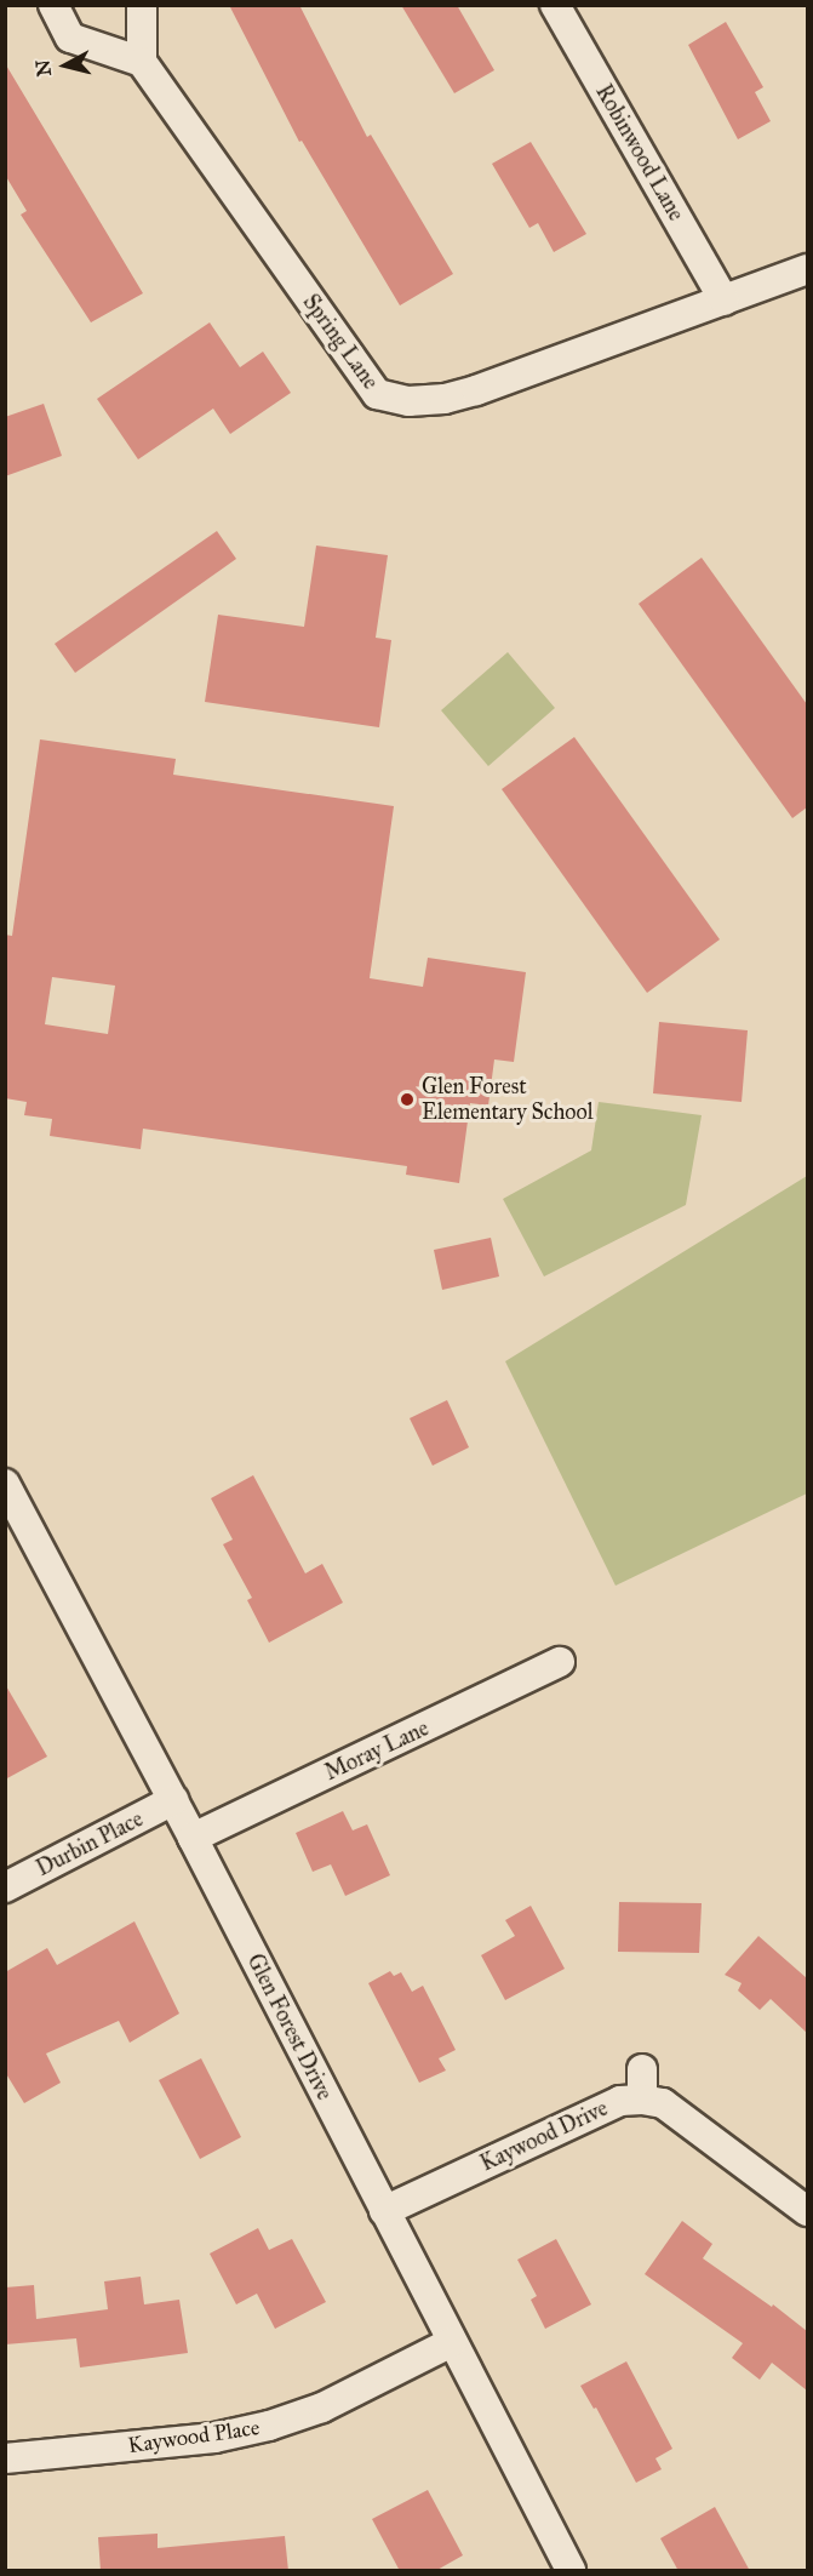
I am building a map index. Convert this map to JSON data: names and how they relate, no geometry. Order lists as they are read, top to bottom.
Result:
{
  "streets": {
    "street": [
      "Robinwood Lane",
      "Spring Lane",
      "Moray Lane",
      "Durbin Place",
      "Glen Forest Drive",
      "Kaywood Drive",
      "Kaywood Place"
    ]
  },
  "crossings": [
    ["Robinwood Lane", "Spring Lane"],
    ["Moray Lane", "Glen Forest Drive"],
    ["Durbin Place", "Glen Forest Drive"],
    ["Glen Forest Drive", "Kaywood Drive"],
    ["Glen Forest Drive", "Kaywood Place"]
  ],
  "places": ["Glen Forest Elementary School"],
  "north": "left"
}
